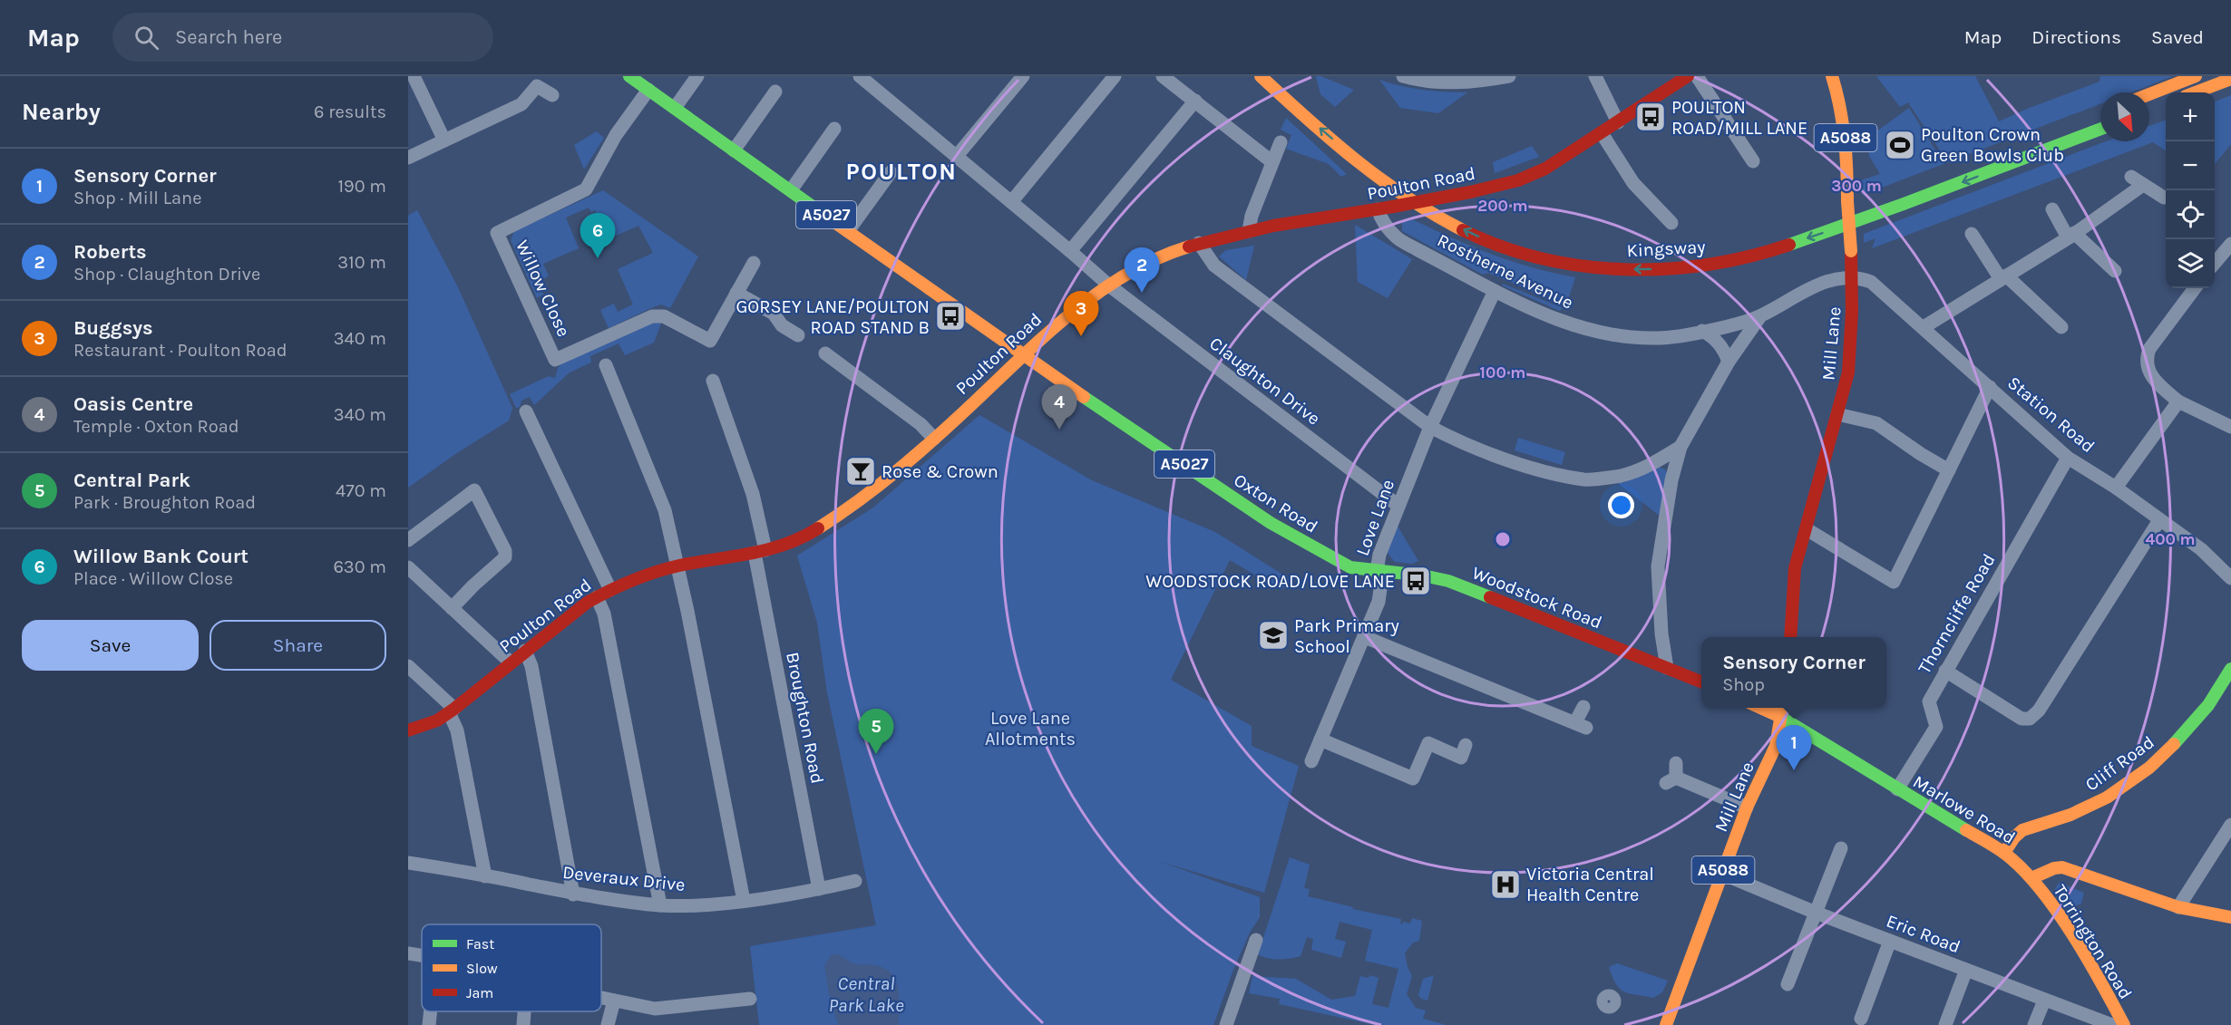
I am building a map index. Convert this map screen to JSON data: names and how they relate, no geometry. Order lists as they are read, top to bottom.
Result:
{
  "streets": {
    "main road": [
      "A5088",
      "Poulton Road",
      "A5027",
      "Kingsway",
      "Mill Lane",
      "Oxton Road",
      "Woodstock Road",
      "Cliff Road",
      "Marlowe Road",
      "Torrington Road"
    ],
    "street": [
      "Rostherne Avenue",
      "Willow Close",
      "Claughton Drive",
      "Station Road",
      "Love Lane",
      "Thorncliffe Road",
      "Broughton Road",
      "Deveraux Drive",
      "Eric Road"
    ]
  },
  "crossings": [
    ["Poulton Road", "A5027"],
    ["Poulton Road", "Rostherne Avenue"],
    ["Poulton Road", "Claughton Drive"],
    ["Poulton Road", "Oxton Road"],
    ["Poulton Road", "Broughton Road"],
    ["A5027", "Willow Close"],
    ["A5027", "Oxton Road"],
    ["Rostherne Avenue", "Mill Lane"],
    ["Rostherne Avenue", "Station Road"],
    ["Rostherne Avenue", "Love Lane"],
    ["Mill Lane", "Station Road"],
    ["Mill Lane", "Marlowe Road"],
    ["Mill Lane", "Eric Road"],
    ["Claughton Drive", "Love Lane"],
    ["Station Road", "Thorncliffe Road"],
    ["Oxton Road", "Woodstock Road"],
    ["Love Lane", "Woodstock Road"],
    ["Thorncliffe Road", "Marlowe Road"],
    ["Broughton Road", "Deveraux Drive"],
    ["Cliff Road", "Marlowe Road"],
    ["Marlowe Road", "Torrington Road"]
  ],
  "one_way": ["Kingsway"],
  "districts": ["POULTON"],
  "water": ["Central Park Lake"],
  "parks": ["Love Lane Allotments"],
  "places": {
    "bus stop": ["POULTON ROAD/MILL LANE", "GORSEY LANE/POULTON ROAD STAND B", "WOODSTOCK ROAD/LOVE LANE"],
    "sports": ["Poulton Crown Green Bowls Club"],
    "bar": ["Rose & Crown"],
    "school or university": ["Park Primary School"],
    "hospital": ["Victoria Central Health Centre"]
  },
  "legend": ["Fast", "Slow", "Jam"],
  "north": "bottom right",
  "page": {
    "header": "Map",
    "search": "Search here",
    "nav": ["Map", "Directions", "Saved"],
    "heading": ["Nearby", "6 results"],
    "map_buttons": ["+", "−"],
    "list": [
      {
        "mark": "1",
        "name": "Sensory Corner",
        "note": "Shop · Mill Lane",
        "value": "190 m"
      },
      {
        "mark": "2",
        "name": "Roberts",
        "note": "Shop · Claughton Drive",
        "value": "310 m"
      },
      {
        "mark": "3",
        "name": "Buggsys",
        "note": "Restaurant · Poulton Road",
        "value": "340 m"
      },
      {
        "mark": "4",
        "name": "Oasis Centre",
        "note": "Temple · Oxton Road",
        "value": "340 m"
      },
      {
        "mark": "5",
        "name": "Central Park",
        "note": "Park · Broughton Road",
        "value": "470 m"
      },
      {
        "mark": "6",
        "name": "Willow Bank Court",
        "note": "Place · Willow Close",
        "value": "630 m"
      }
    ],
    "pins": [
      "6",
      "2",
      "3",
      "4",
      "5",
      "1"
    ],
    "buttons": ["Save", "Share"],
    "popup": ["Sensory Corner", "Shop"]
  },
  "rings": [
    "300 m",
    "200 m",
    "100 m",
    "400 m"
  ]
}
